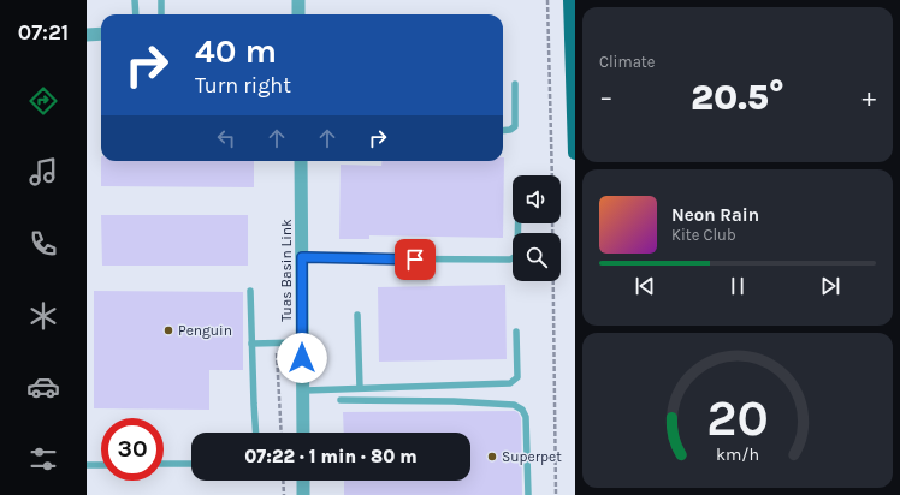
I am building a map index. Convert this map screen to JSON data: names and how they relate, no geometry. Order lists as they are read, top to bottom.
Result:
{
  "streets": {
    "street": ["Tuas Basin Link"]
  },
  "places": ["Penguin", "Superpet"],
  "page": {
    "tabs": "07:21",
    "tile": "Climate",
    "turn": ["40 m", "Turn right"],
    "heat": ["−", "20.5°", "+"],
    "song": ["Neon Rain", "Kite Club"],
    "limit": "30",
    "trip": "07:22 · 1 min · 80 m",
    "gauge": ["20", "km/h"]
  }
}
